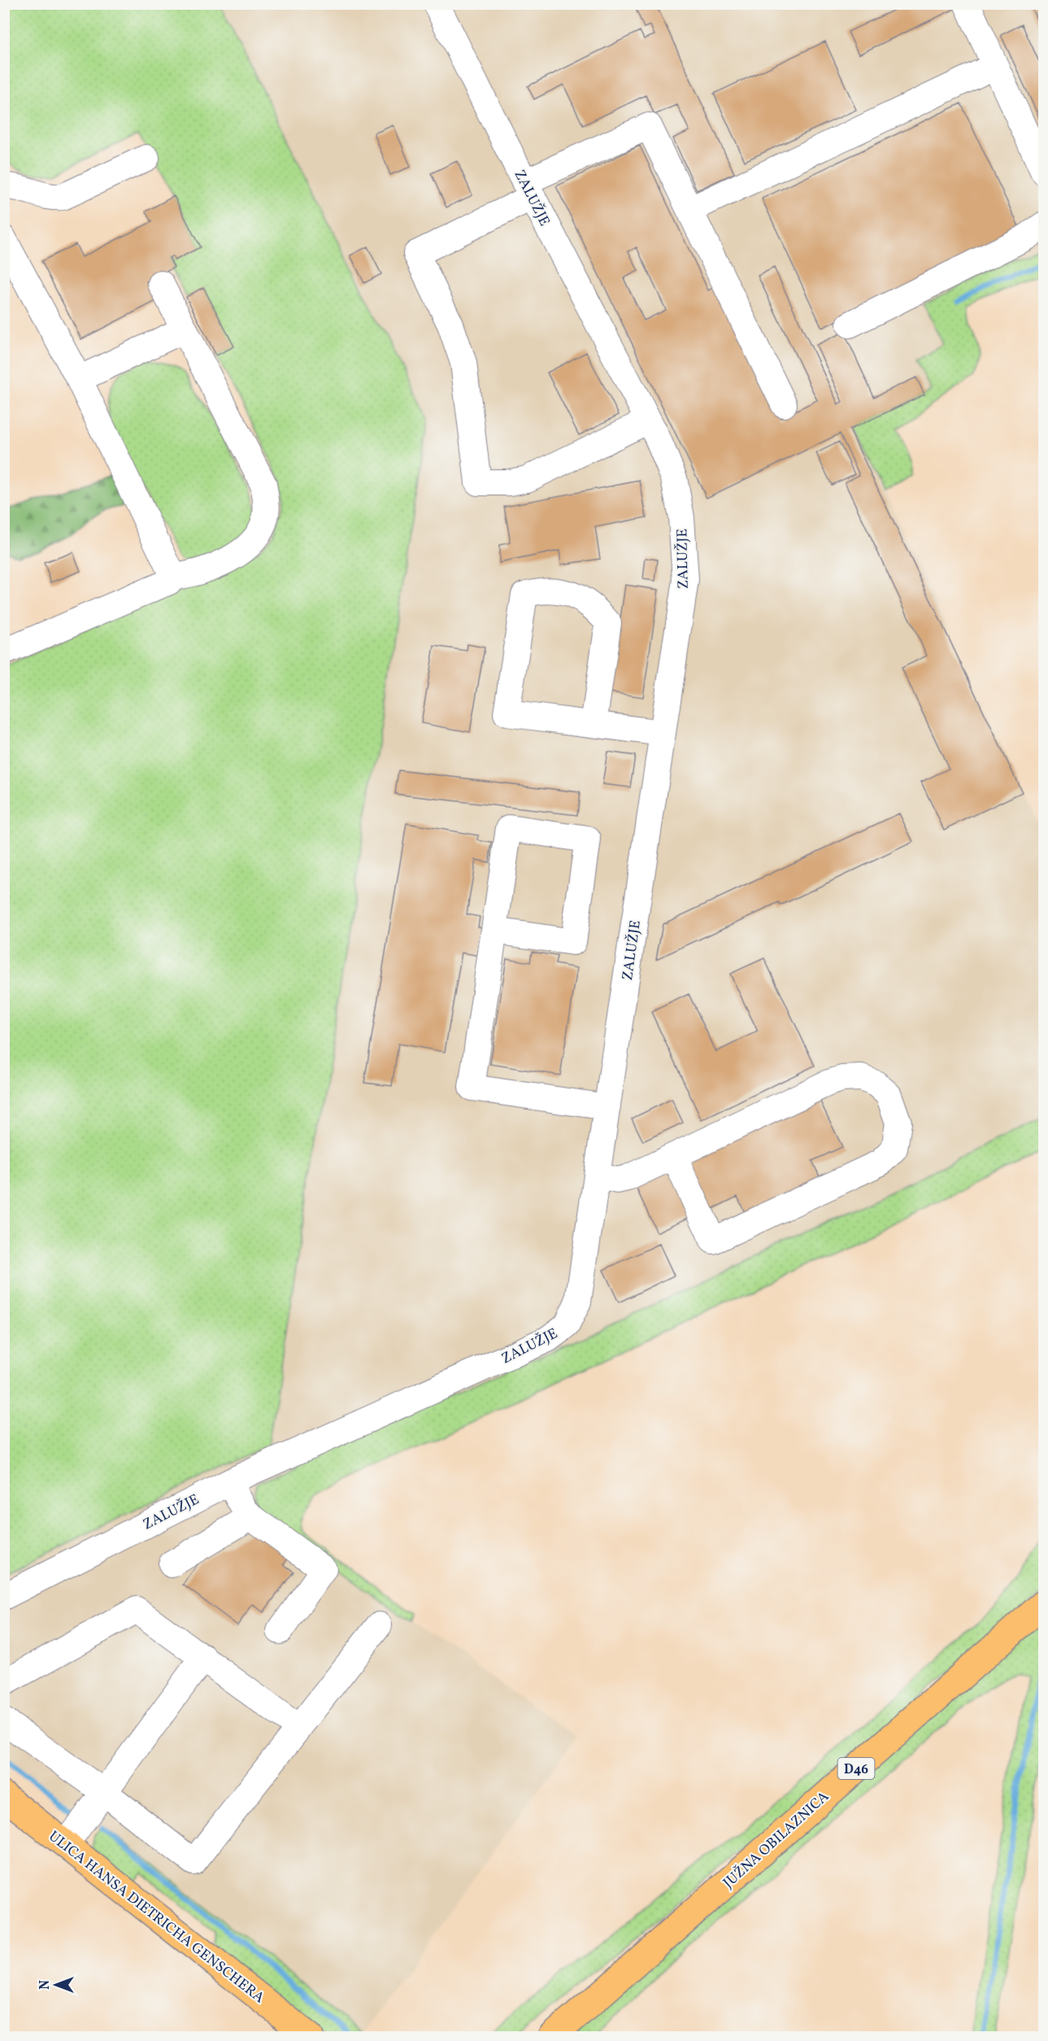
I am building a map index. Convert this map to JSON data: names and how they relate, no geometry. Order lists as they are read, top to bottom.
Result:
{
  "streets": {
    "main road": ["D46", "JUŽNA OBILAZNICA", "ULICA HANSA DIETRICHA GENSCHERA"],
    "street": ["ZALUŽJE"]
  },
  "north": "left"
}
